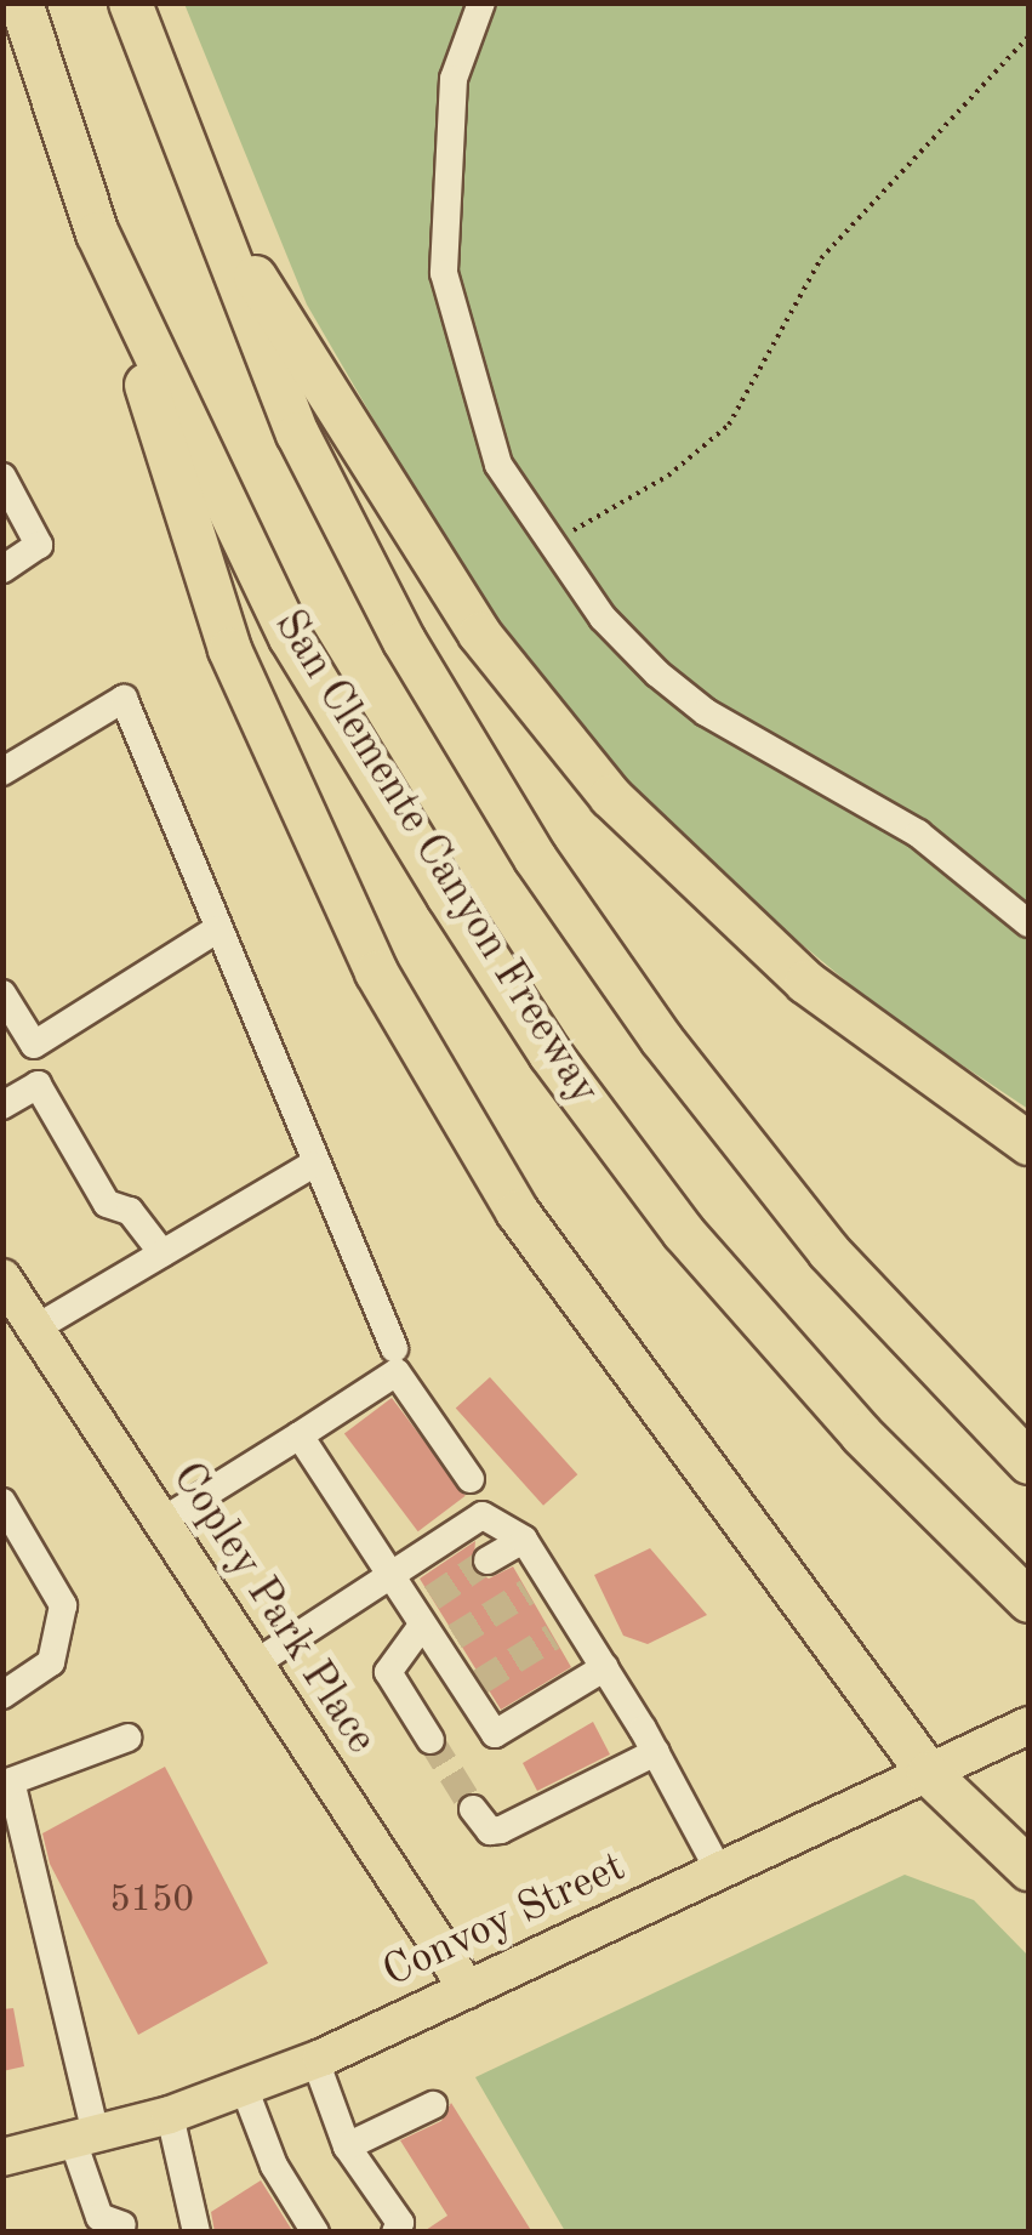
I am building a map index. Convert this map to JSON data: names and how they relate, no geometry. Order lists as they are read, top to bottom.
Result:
{
  "streets": {
    "highway": ["San Clemente Canyon Freeway"],
    "main road": ["Copley Park Place", "Convoy Street"]
  },
  "crossings": [
    ["Copley Park Place", "Convoy Street"]
  ],
  "house_numbers": ["5150"]
}
